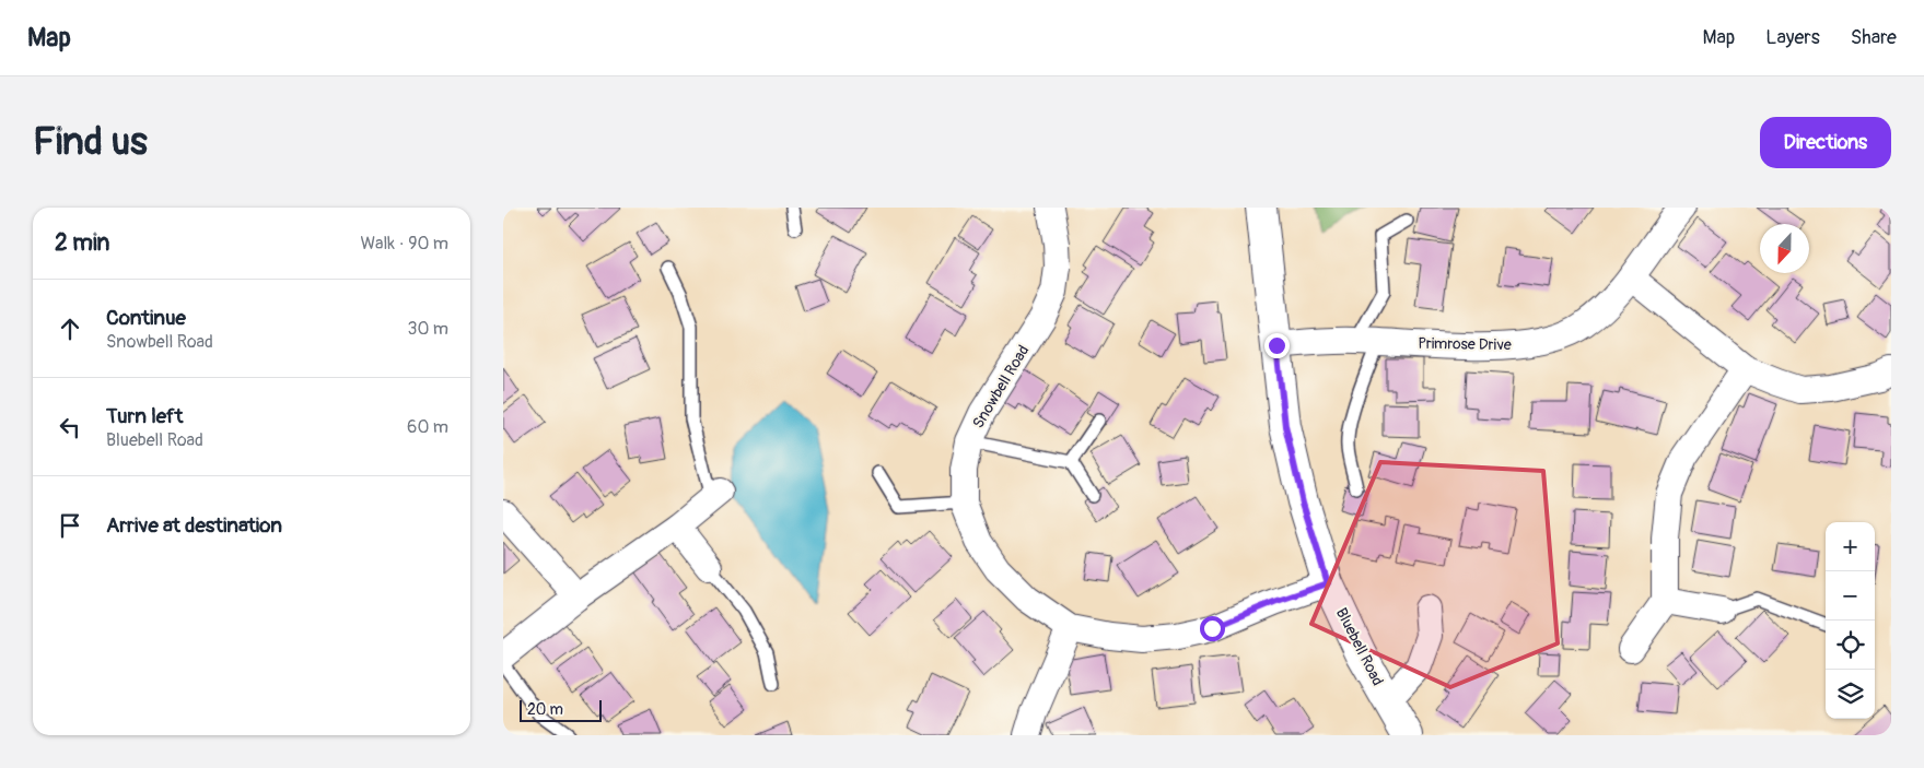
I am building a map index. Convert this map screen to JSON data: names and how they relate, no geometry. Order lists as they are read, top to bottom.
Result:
{
  "streets": {
    "street": ["Primrose Drive", "Snowbell Road", "Bluebell Road"]
  },
  "crossings": [
    ["Primrose Drive", "Bluebell Road"],
    ["Snowbell Road", "Bluebell Road"]
  ],
  "scale_bar": "20 m",
  "north": "bottom",
  "page": {
    "header": "Map",
    "nav": ["Map", "Layers", "Share"],
    "buttons": "Directions",
    "title": "Find us",
    "heading": ["2 min", "Walk · 90 m"],
    "list": [
      ["Continue", "Snowbell Road", "30 m"],
      ["Turn left", "Bluebell Road", "60 m"],
      "Arrive at destination"
    ],
    "map_buttons": ["+", "−"],
    "scale": "20 m"
  }
}
